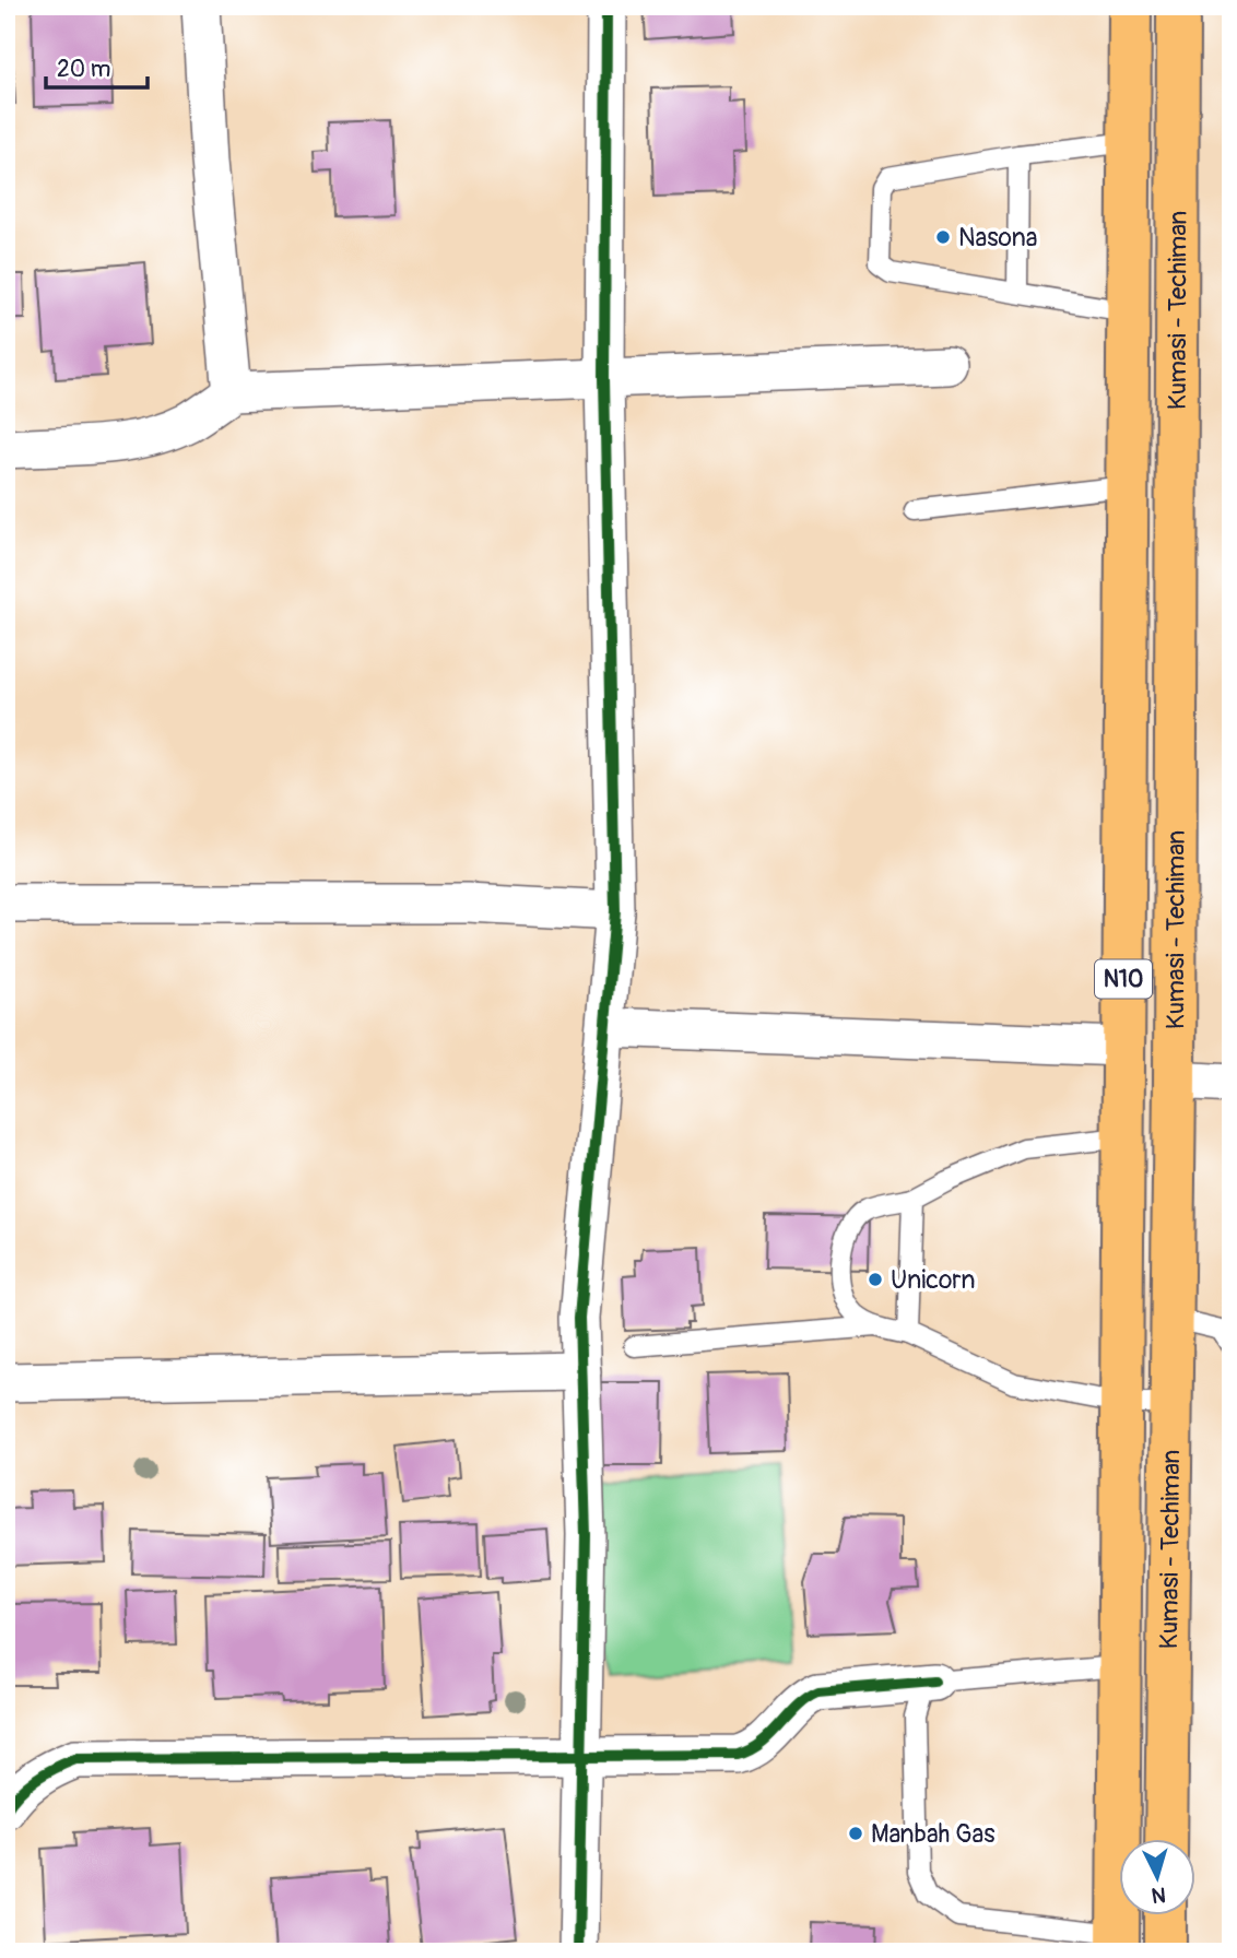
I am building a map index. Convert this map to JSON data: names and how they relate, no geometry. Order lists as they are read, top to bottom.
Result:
{
  "streets": {
    "highway": ["Kumasi - Techiman", "N10"]
  },
  "places": ["Nasona", "Unicorn", "Manbah Gas"],
  "scale_bar": "20 m",
  "north": "bottom"
}
